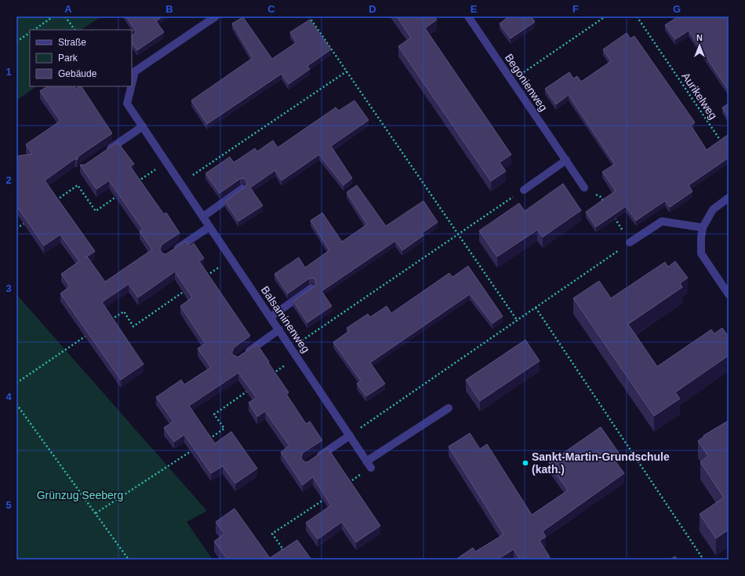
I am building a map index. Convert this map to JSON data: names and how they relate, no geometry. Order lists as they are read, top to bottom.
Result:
{
  "streets": {
    "street": ["Begonienweg", "Balsaminenweg"],
    "path": ["Aurikelweg"]
  },
  "parks": ["Grünzug Seeberg"],
  "places": ["Sankt-Martin-Grundschule (kath.)"],
  "legend": ["Straße", "Park", "Gebäude"],
  "north": "top",
  "grid": {
    "columns": [
      "A",
      "B",
      "C",
      "D",
      "E",
      "F",
      "G"
    ],
    "rows": [
      "1",
      "2",
      "3",
      "4",
      "5"
    ]
  }
}
